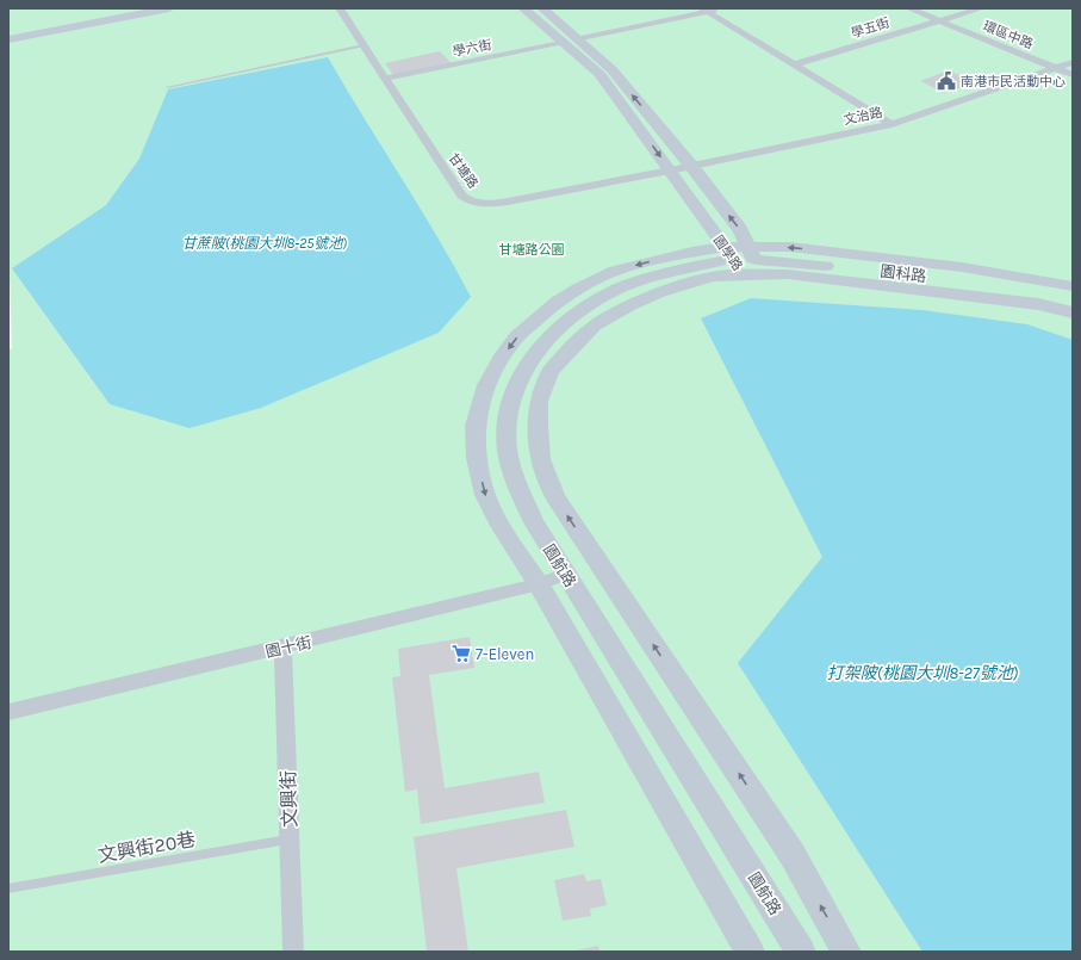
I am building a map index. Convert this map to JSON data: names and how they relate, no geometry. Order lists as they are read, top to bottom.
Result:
{
  "streets": {
    "street": [
      "學五街",
      "環區中路",
      "學六街",
      "文治路",
      "甘塘路",
      "園學路",
      "園科路",
      "園航路",
      "園十街",
      "文興街"
    ],
    "lane": ["文興街20巷"]
  },
  "crossings": [
    ["學五街", "環區中路"],
    ["環區中路", "文治路"],
    ["學六街", "甘塘路"],
    ["學六街", "園學路"],
    ["文治路", "甘塘路"],
    ["文治路", "園學路"],
    ["甘塘路", "園學路"],
    ["園學路", "園科路"],
    ["園學路", "園航路"],
    ["園科路", "園航路"],
    ["園航路", "園十街"],
    ["園十街", "文興街"],
    ["文興街", "文興街20巷"]
  ],
  "water": ["甘蔗陂(桃園大圳8-25號池)", "打架陂(桃園大圳8-27號池)"],
  "parks": ["甘塘路公園"],
  "places": {
    "public building": ["南港市民活動中心"],
    "supermarket": ["7-Eleven"]
  }
}
